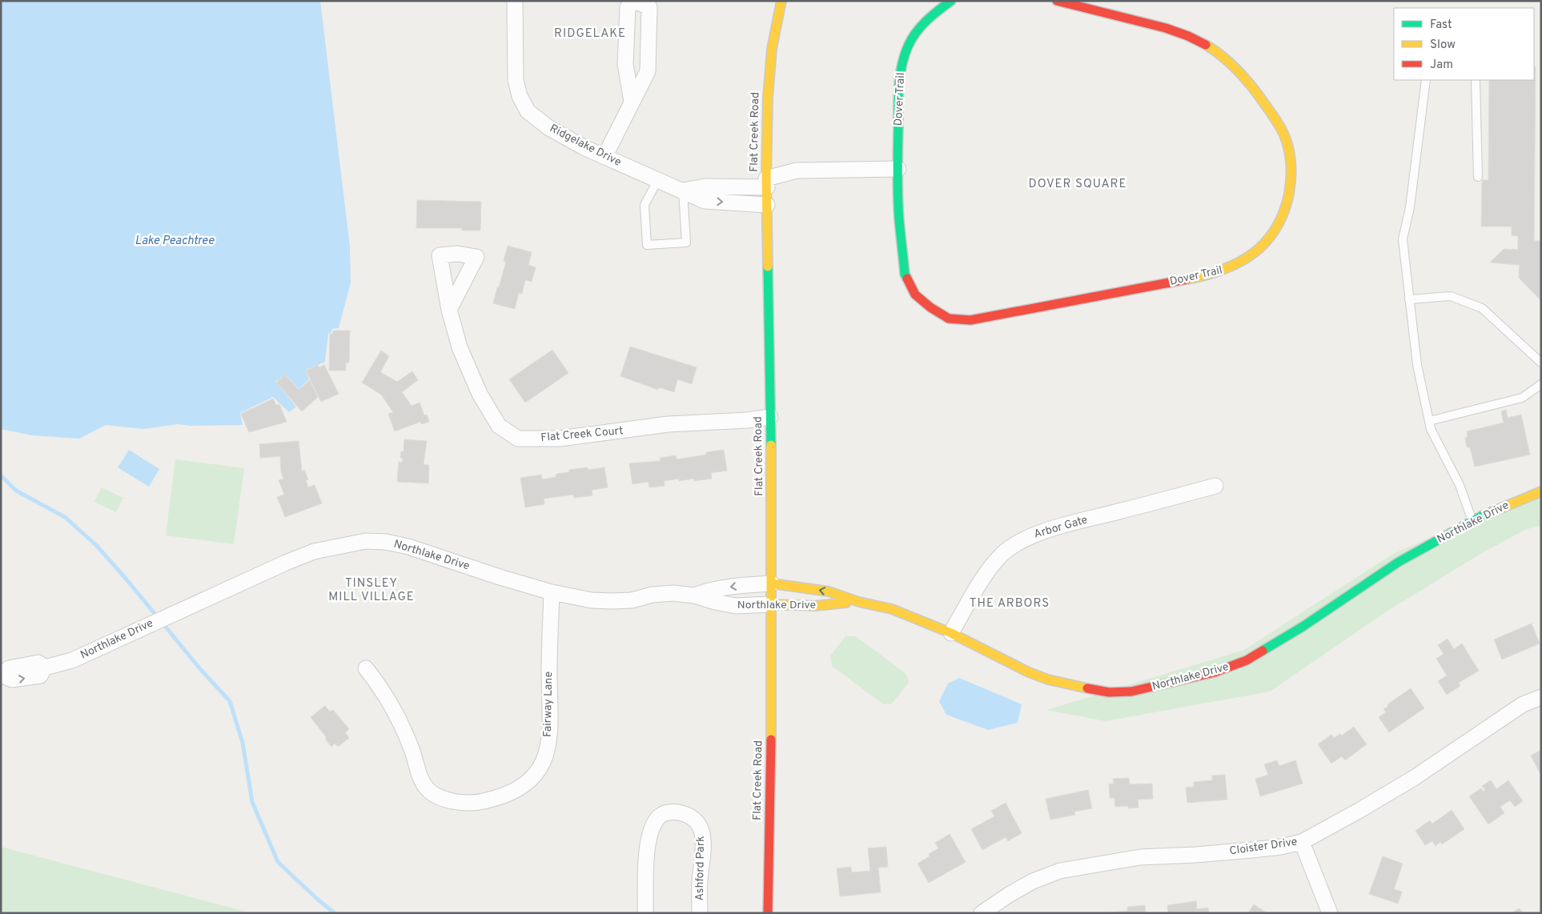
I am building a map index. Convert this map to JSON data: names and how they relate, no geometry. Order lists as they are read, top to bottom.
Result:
{
  "streets": {
    "street": [
      "Dover Trail",
      "Flat Creek Road",
      "Ridgelake Drive",
      "Flat Creek Court",
      "Northlake Drive",
      "Arbor Gate",
      "Fairway Lane",
      "Cloister Drive",
      "Ashford Park"
    ]
  },
  "crossings": [
    ["Flat Creek Road", "Ridgelake Drive"],
    ["Flat Creek Road", "Flat Creek Court"],
    ["Flat Creek Road", "Northlake Drive"],
    ["Northlake Drive", "Arbor Gate"],
    ["Northlake Drive", "Fairway Lane"]
  ],
  "districts": [
    "RIDGELAKE",
    "DOVER SQUARE",
    "TINSLEY MILL VILLAGE",
    "THE ARBORS"
  ],
  "water": ["Lake Peachtree"],
  "legend": ["Fast", "Slow", "Jam"]
}
